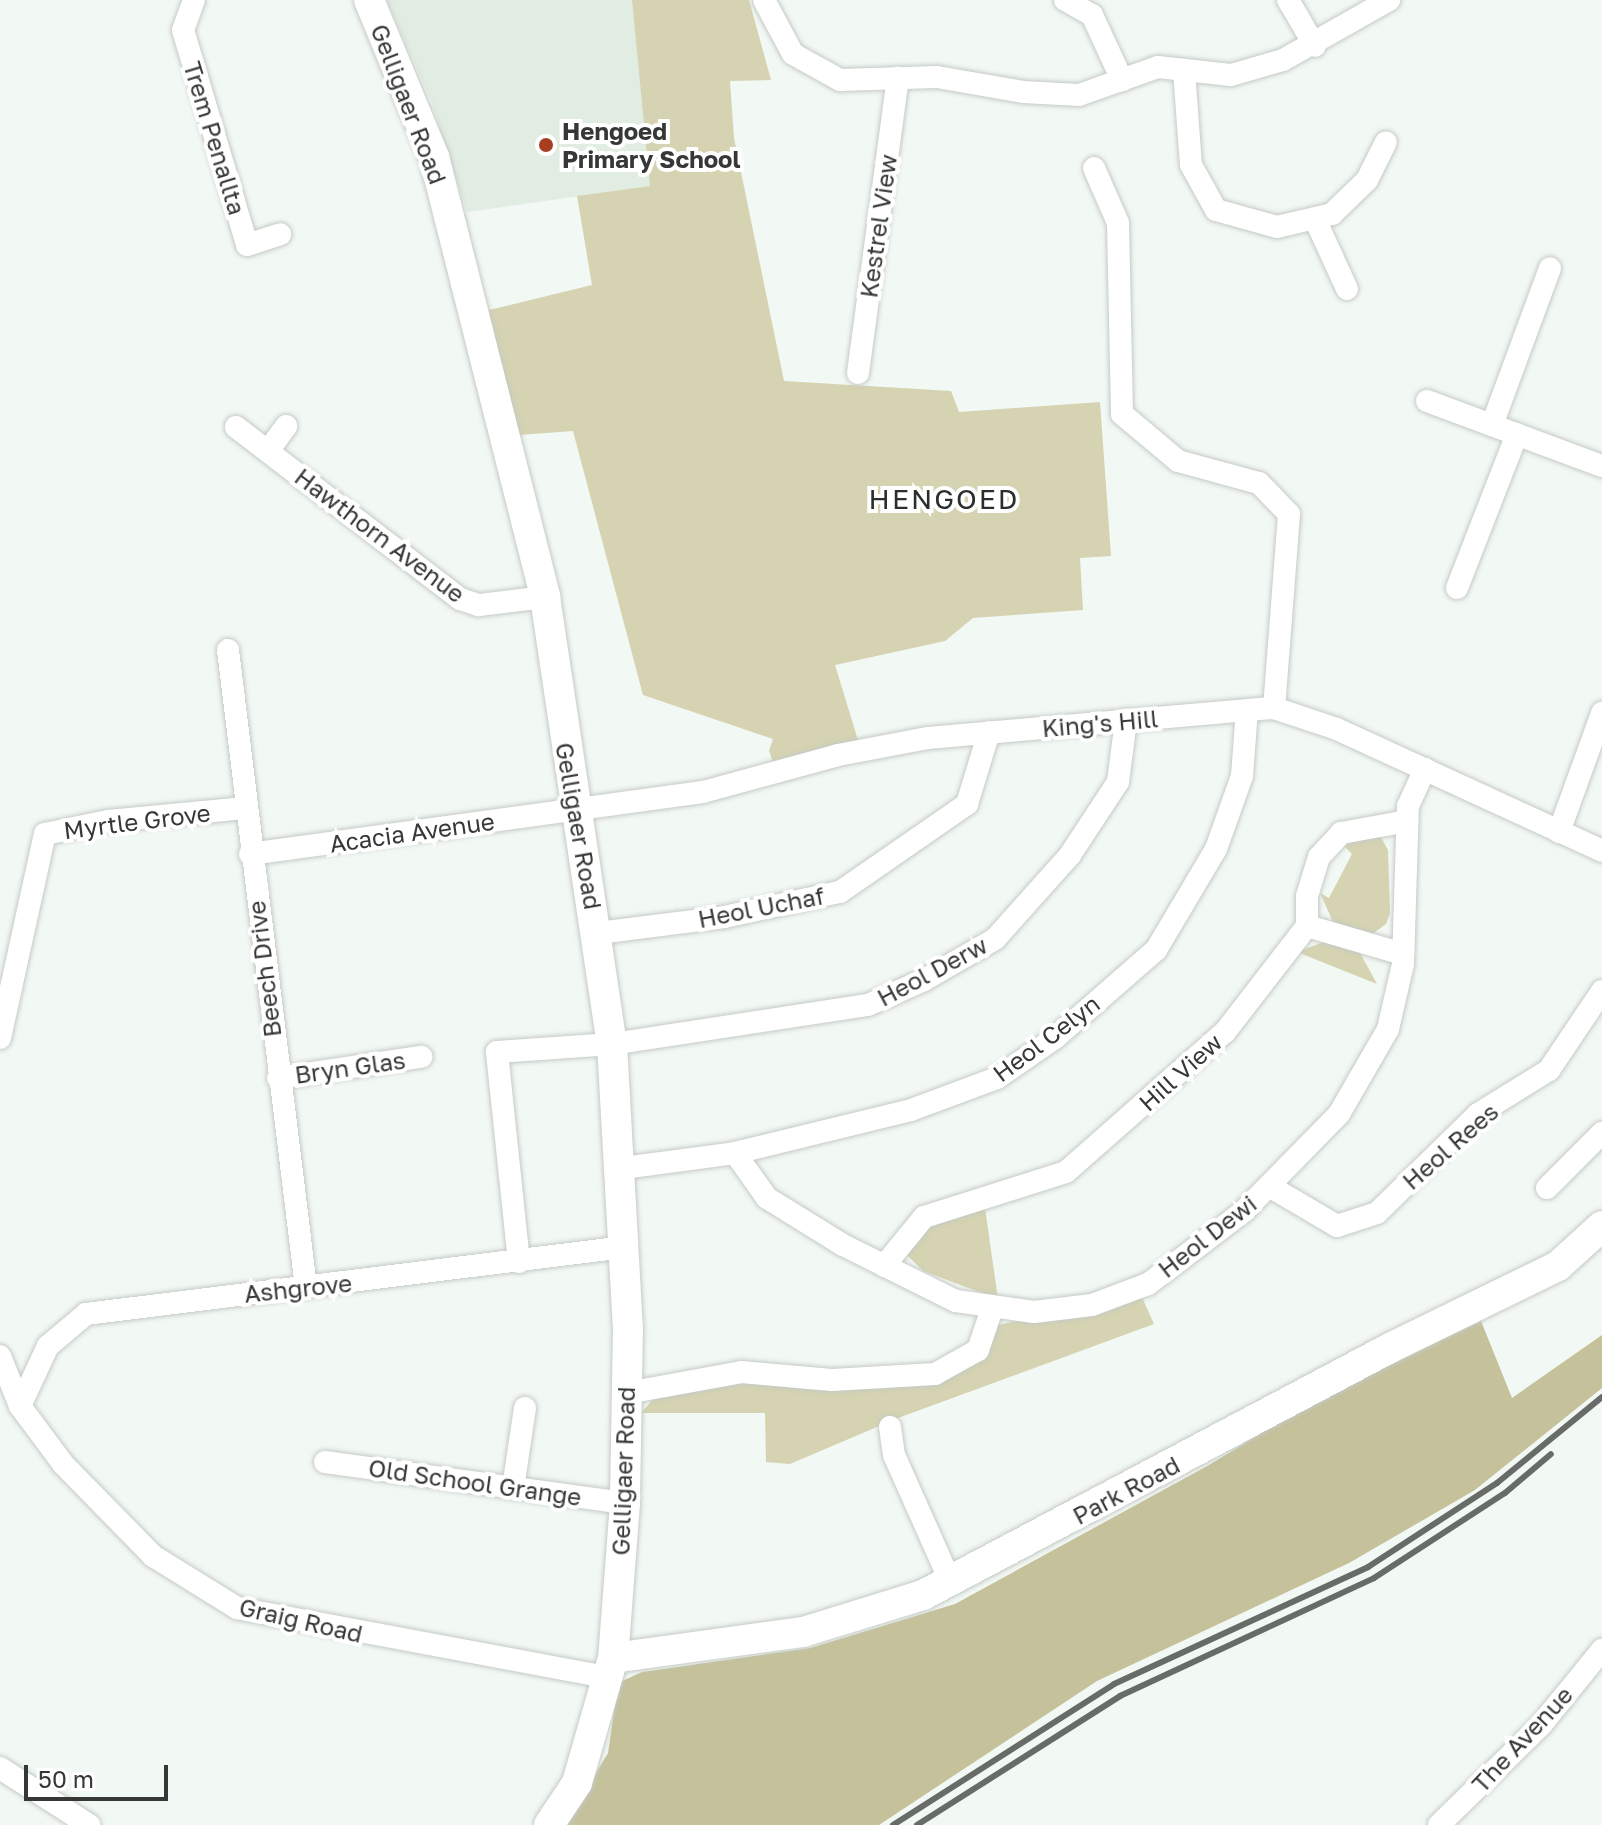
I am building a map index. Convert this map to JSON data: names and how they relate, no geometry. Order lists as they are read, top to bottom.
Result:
{
  "streets": {
    "street": [
      "Gelligaer Road",
      "Trem Penallta",
      "Kestrel View",
      "Hawthorn Avenue",
      "King's Hill",
      "Myrtle Grove",
      "Acacia Avenue",
      "Heol Uchaf",
      "Beech Drive",
      "Heol Derw",
      "Heol Celyn",
      "Bryn Glas",
      "Hill View",
      "Heol Rees",
      "Heol Dewi",
      "Ashgrove",
      "Old School Grange",
      "Park Road",
      "Graig Road",
      "The Avenue"
    ]
  },
  "crossings": [
    ["Gelligaer Road", "Hawthorn Avenue"],
    ["Gelligaer Road", "King's Hill"],
    ["Gelligaer Road", "Acacia Avenue"],
    ["Gelligaer Road", "Heol Uchaf"],
    ["Gelligaer Road", "Heol Derw"],
    ["Gelligaer Road", "Heol Celyn"],
    ["Gelligaer Road", "Ashgrove"],
    ["Gelligaer Road", "Old School Grange"],
    ["Gelligaer Road", "Park Road"],
    ["Gelligaer Road", "Graig Road"],
    ["King's Hill", "Acacia Avenue"],
    ["King's Hill", "Heol Uchaf"],
    ["King's Hill", "Heol Derw"],
    ["King's Hill", "Heol Celyn"],
    ["King's Hill", "Heol Dewi"],
    ["Myrtle Grove", "Beech Drive"],
    ["Acacia Avenue", "Beech Drive"],
    ["Beech Drive", "Bryn Glas"],
    ["Beech Drive", "Ashgrove"],
    ["Heol Derw", "Ashgrove"],
    ["Heol Celyn", "Heol Dewi"],
    ["Hill View", "Heol Dewi"],
    ["Heol Rees", "Heol Dewi"],
    ["Ashgrove", "Graig Road"],
    ["Park Road", "Graig Road"]
  ],
  "districts": ["HENGOED"],
  "places": ["Hengoed Primary School"],
  "scale_bar": "50 m"
}
